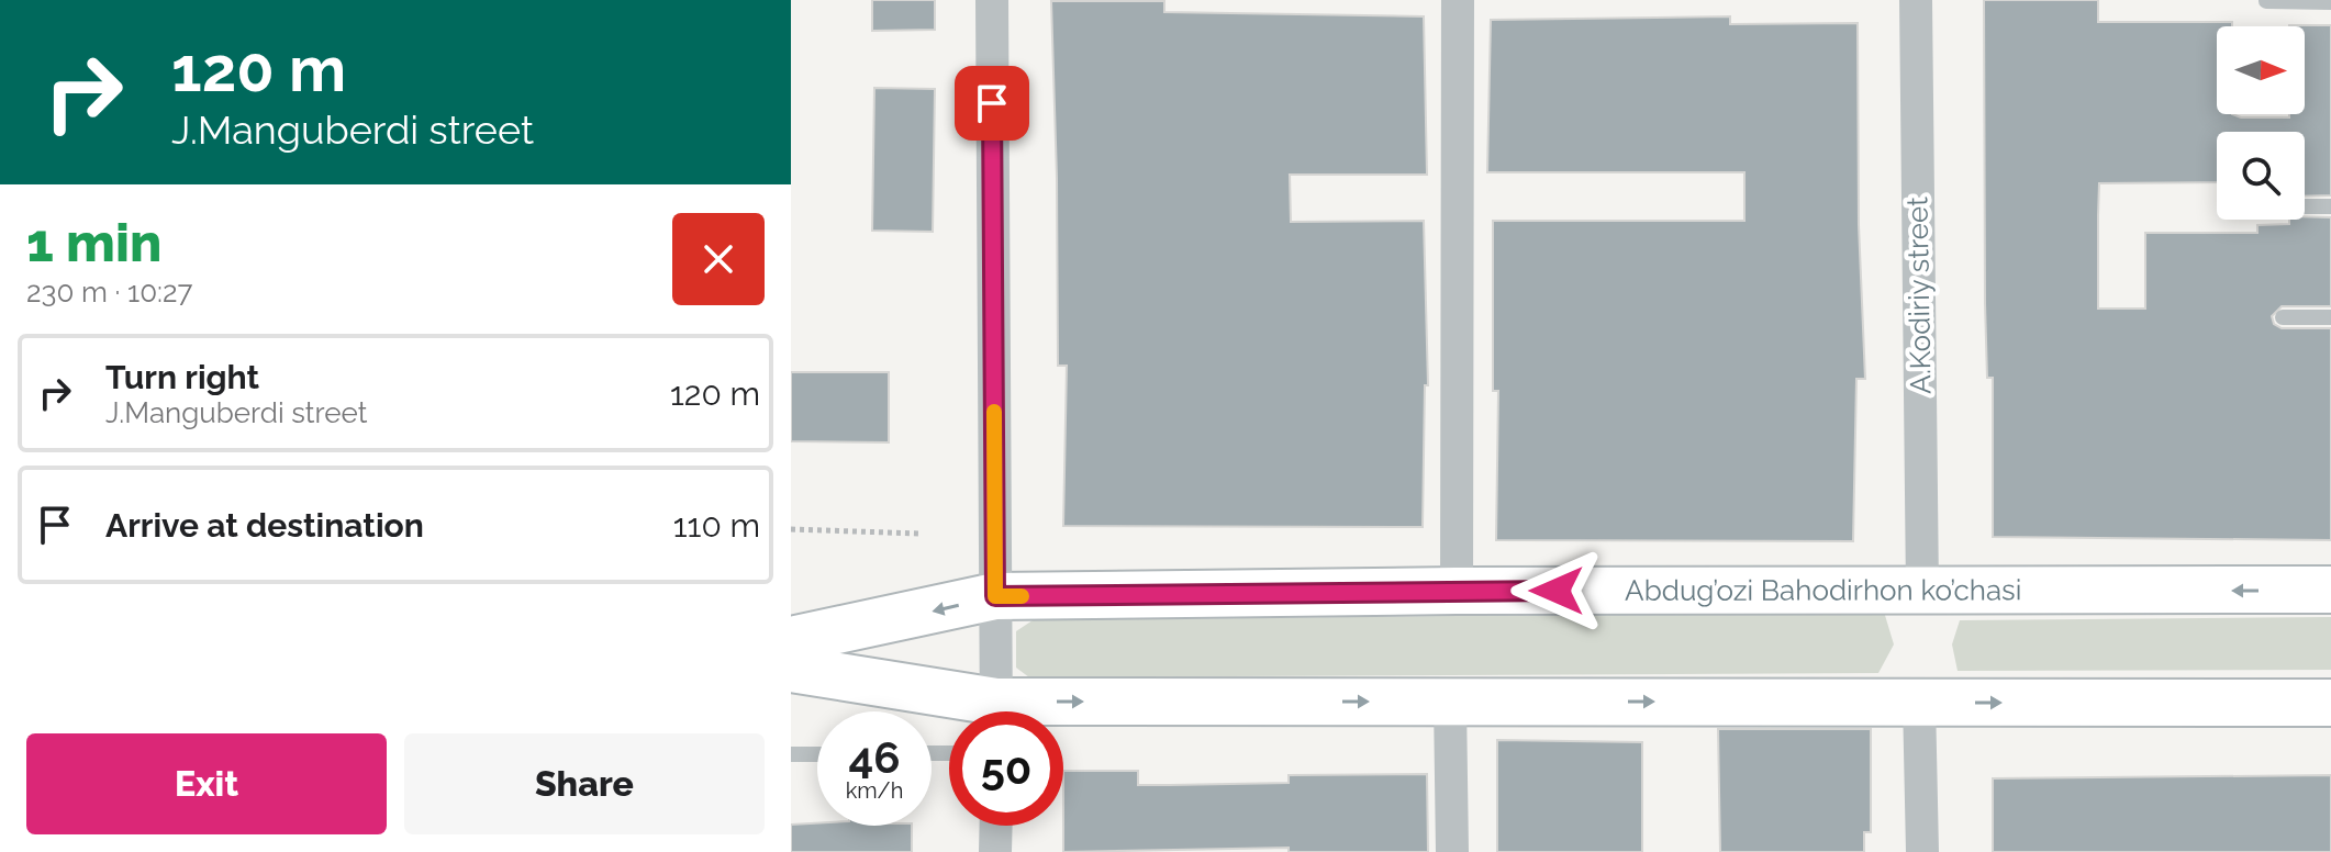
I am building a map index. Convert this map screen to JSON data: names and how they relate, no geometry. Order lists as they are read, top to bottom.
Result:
{
  "streets": {
    "main road": ["Abdug’ozi Bahodirhon ko’chasi"],
    "street": ["A.Kodiriy street"]
  },
  "crossings": [
    ["A.Kodiriy street", "Abdug’ozi Bahodirhon ko’chasi"]
  ],
  "north": "right",
  "page": {
    "turn": ["120 m", "J.Manguberdi street"],
    "heading": ["1 min", "230 m · 10:27"],
    "list": [
      {
        "name": "Turn right",
        "note": "J.Manguberdi street",
        "value": "120 m"
      },
      {
        "name": "Arrive at destination",
        "value": "110 m"
      }
    ],
    "speed": "46 km/h",
    "limit": "50",
    "buttons": ["Exit", "Share"]
  }
}
